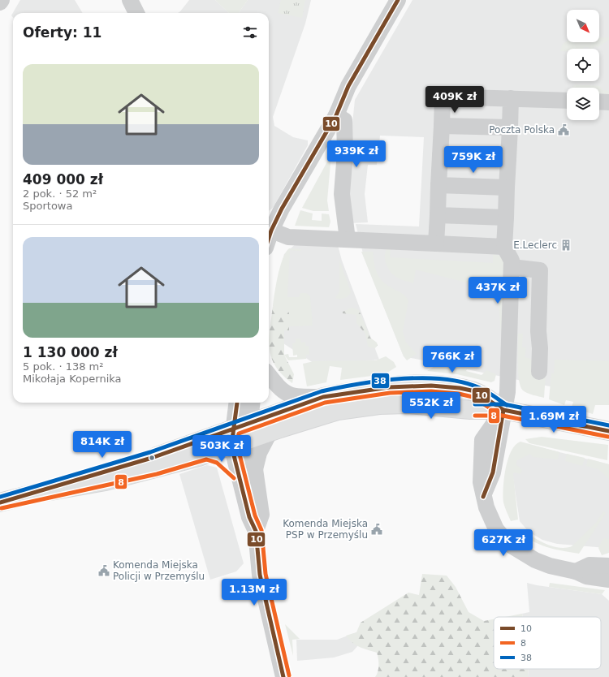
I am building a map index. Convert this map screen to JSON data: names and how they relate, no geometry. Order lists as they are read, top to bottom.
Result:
{
  "places": {
    "public building": ["Poczta Polska", "Komenda Miejska PSP w Przemyślu", "Komenda Miejska Policji w Przemyślu"],
    "building": ["E.Leclerc"]
  },
  "lines": ["transit line 10", "transit line 38", "transit line 8"],
  "legend": ["10", "8", "38"],
  "north": "bottom right",
  "page": {
    "heading": "Oferty: 11",
    "list": [
      {
        "name": "409 000 zł",
        "note": "2 pok. · 52 m² · Sportowa"
      },
      {
        "name": "1 130 000 zł",
        "note": "5 pok. · 138 m² · Mikołaja Kopernika"
      }
    ],
    "price": [
      "409K zł",
      "939K zł",
      "759K zł",
      "437K zł",
      "766K zł",
      "552K zł",
      "1.69M zł",
      "814K zł",
      "503K zł",
      "627K zł",
      "1.13M zł"
    ]
  }
}
